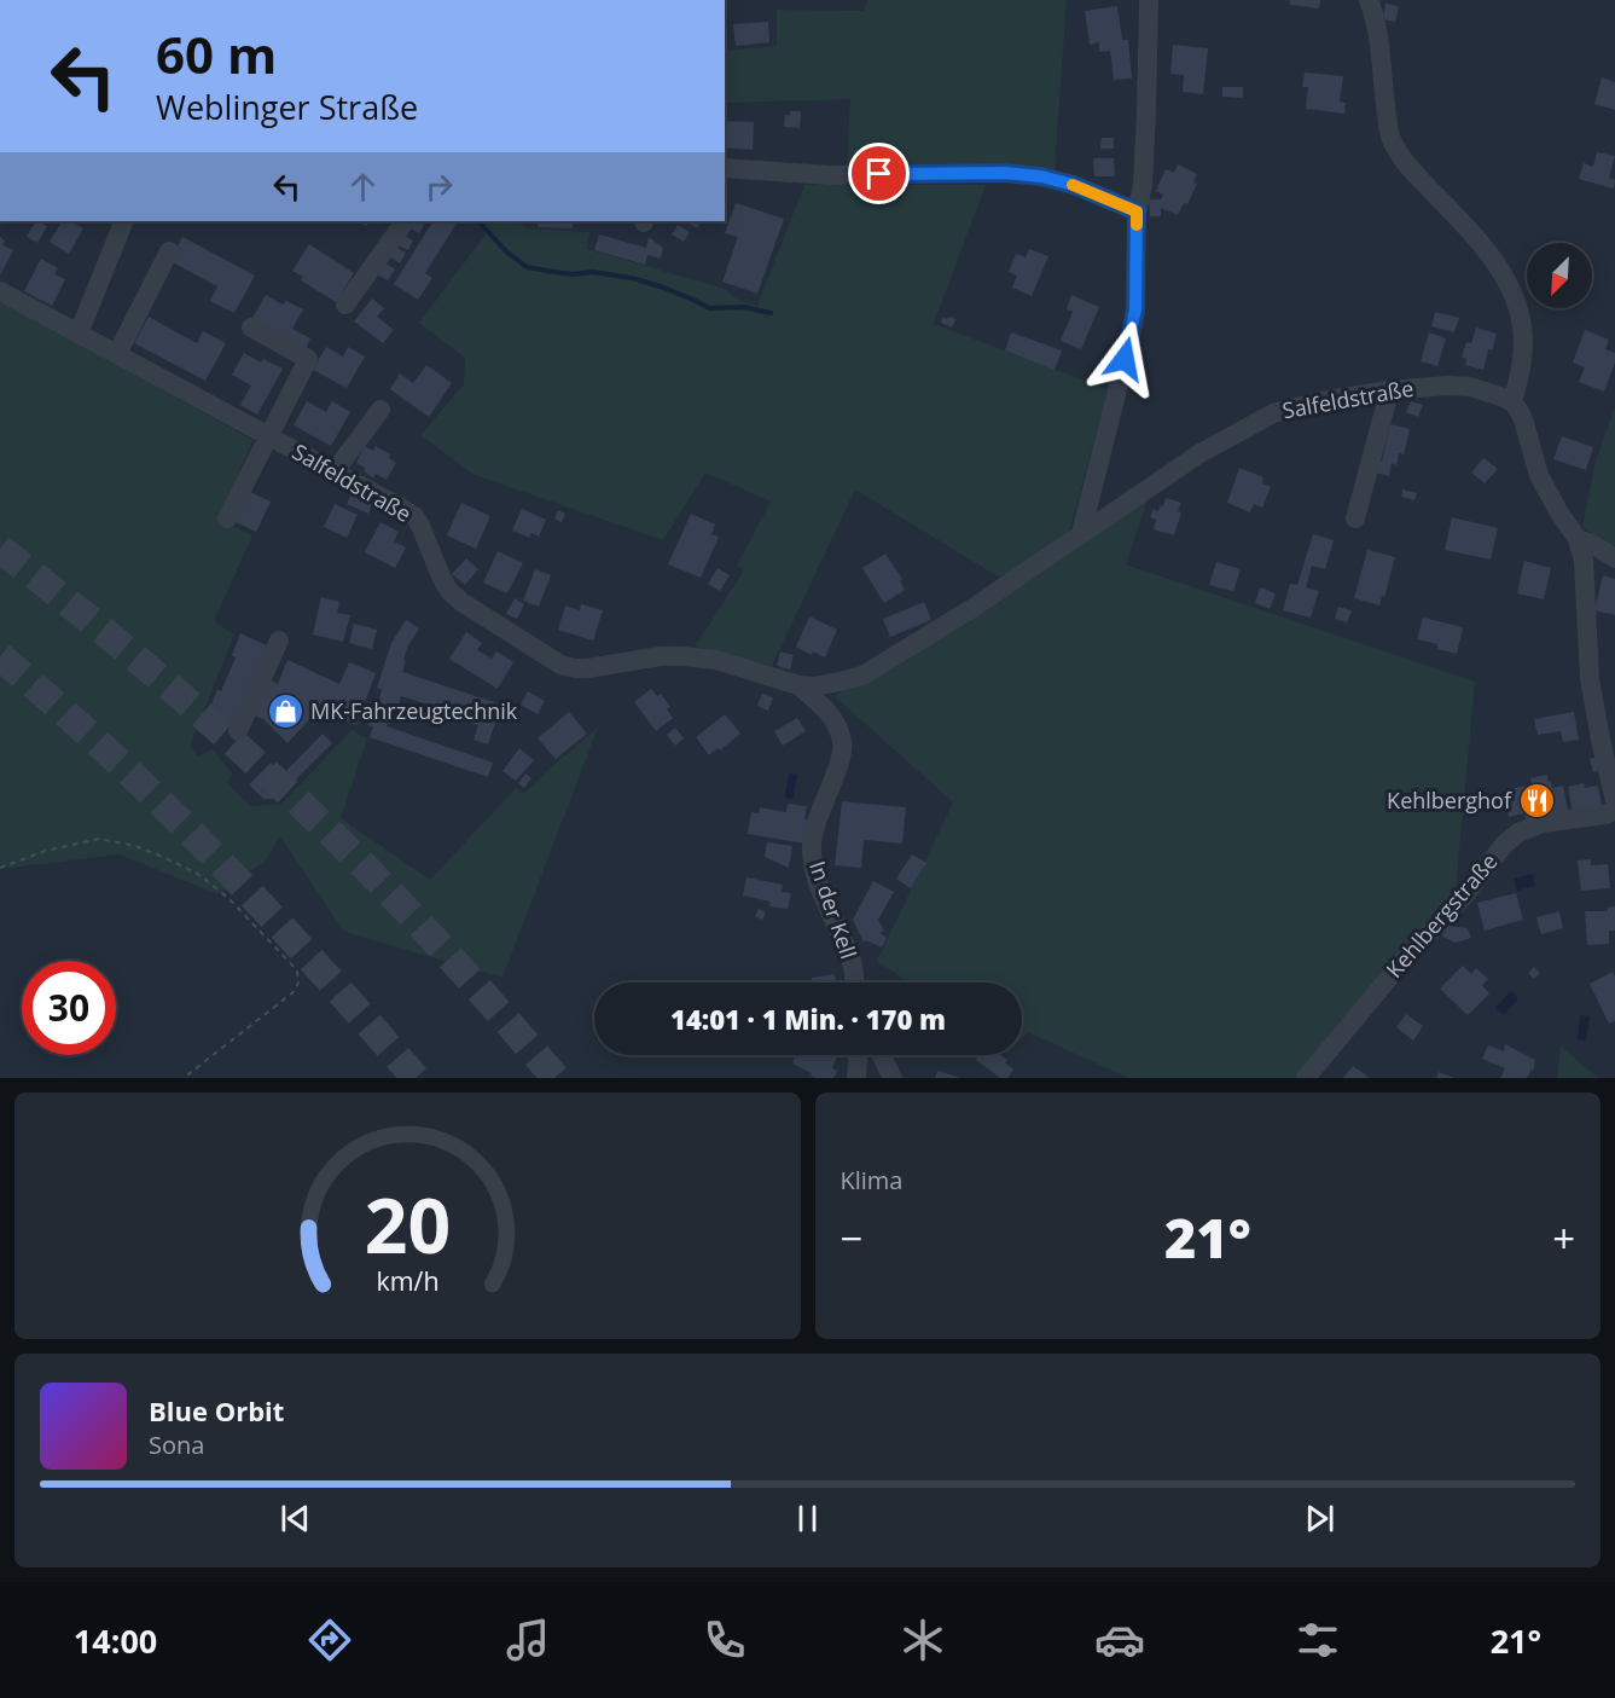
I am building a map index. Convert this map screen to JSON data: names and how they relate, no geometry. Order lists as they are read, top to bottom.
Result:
{
  "streets": {
    "street": ["Salfeldstraße", "In der Kell", "Kehlbergstraße"]
  },
  "crossings": [
    ["Salfeldstraße", "In der Kell"]
  ],
  "places": {
    "shop": ["MK-Fahrzeugtechnik"],
    "restaurant": ["Kehlberghof"]
  },
  "north": "bottom left",
  "page": {
    "turn": ["60 m", "Weblinger Straße"],
    "limit": "30",
    "trip": "14:01 · 1 Min. · 170 m",
    "tile": "Klima",
    "heat": ["−", "21°", "+"],
    "song": ["Blue Orbit", "Sona"],
    "tabs": ["14:00", "21°"],
    "gauge": ["20", "km/h"]
  }
}
